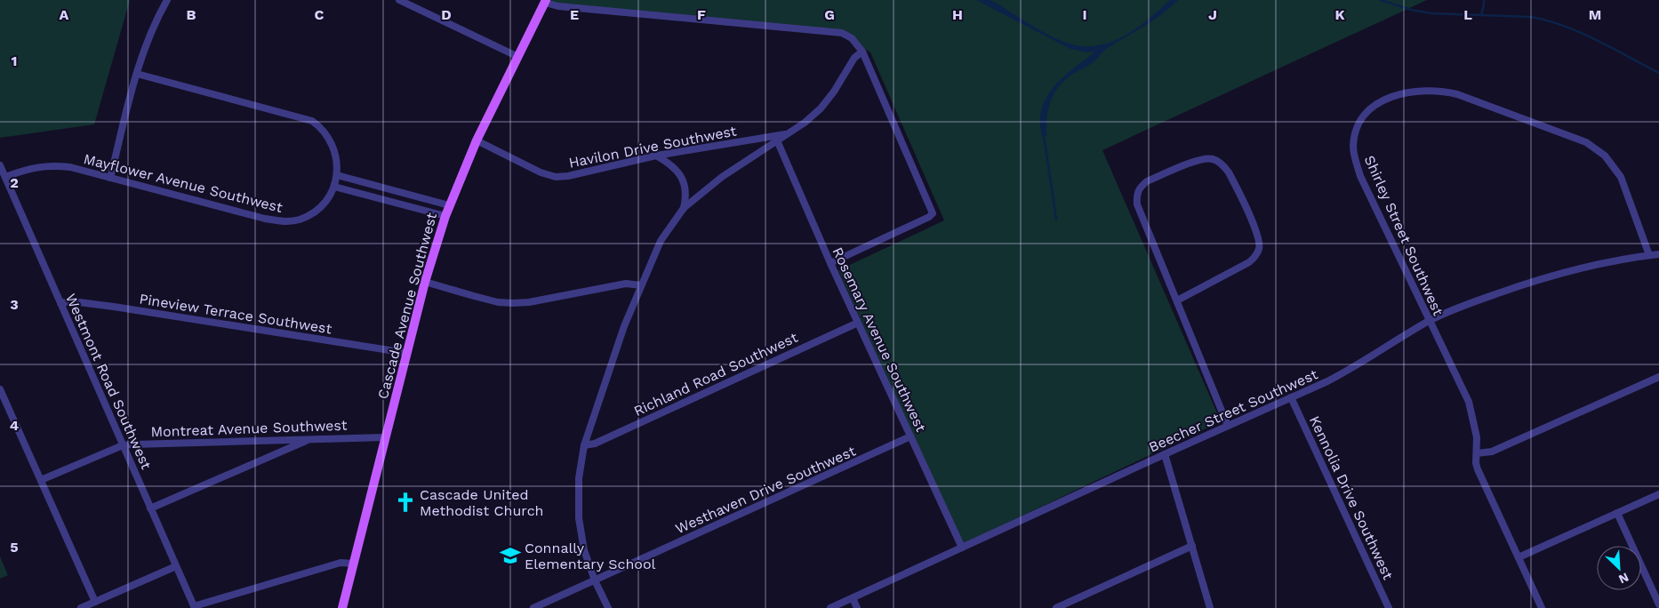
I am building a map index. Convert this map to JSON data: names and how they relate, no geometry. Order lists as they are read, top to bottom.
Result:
{
  "streets": {
    "main road": ["Cascade Avenue Southwest"],
    "street": [
      "Havilon Drive Southwest",
      "Mayflower Avenue Southwest",
      "Shirley Street Southwest",
      "Pineview Terrace Southwest",
      "Rosemary Avenue Southwest",
      "Richland Road Southwest",
      "Westmont Road Southwest",
      "Beecher Street Southwest",
      "Montreat Avenue Southwest",
      "Westhaven Drive Southwest",
      "Kennolia Drive Southwest"
    ]
  },
  "crossings": [
    ["Havilon Drive Southwest", "Cascade Avenue Southwest"],
    ["Mayflower Avenue Southwest", "Westmont Road Southwest"],
    ["Shirley Street Southwest", "Beecher Street Southwest"],
    ["Cascade Avenue Southwest", "Pineview Terrace Southwest"],
    ["Cascade Avenue Southwest", "Montreat Avenue Southwest"],
    ["Pineview Terrace Southwest", "Westmont Road Southwest"],
    ["Rosemary Avenue Southwest", "Richland Road Southwest"],
    ["Rosemary Avenue Southwest", "Beecher Street Southwest"],
    ["Rosemary Avenue Southwest", "Westhaven Drive Southwest"],
    ["Westmont Road Southwest", "Montreat Avenue Southwest"],
    ["Beecher Street Southwest", "Kennolia Drive Southwest"]
  ],
  "places": {
    "church": ["Cascade United Methodist Church"],
    "school or university": ["Connally Elementary School"]
  },
  "north": "bottom right",
  "grid": {
    "columns": [
      "A",
      "B",
      "C",
      "D",
      "E",
      "F",
      "G",
      "H",
      "I",
      "J",
      "K",
      "L",
      "M"
    ],
    "rows": [
      "1",
      "2",
      "3",
      "4",
      "5"
    ]
  }
}
